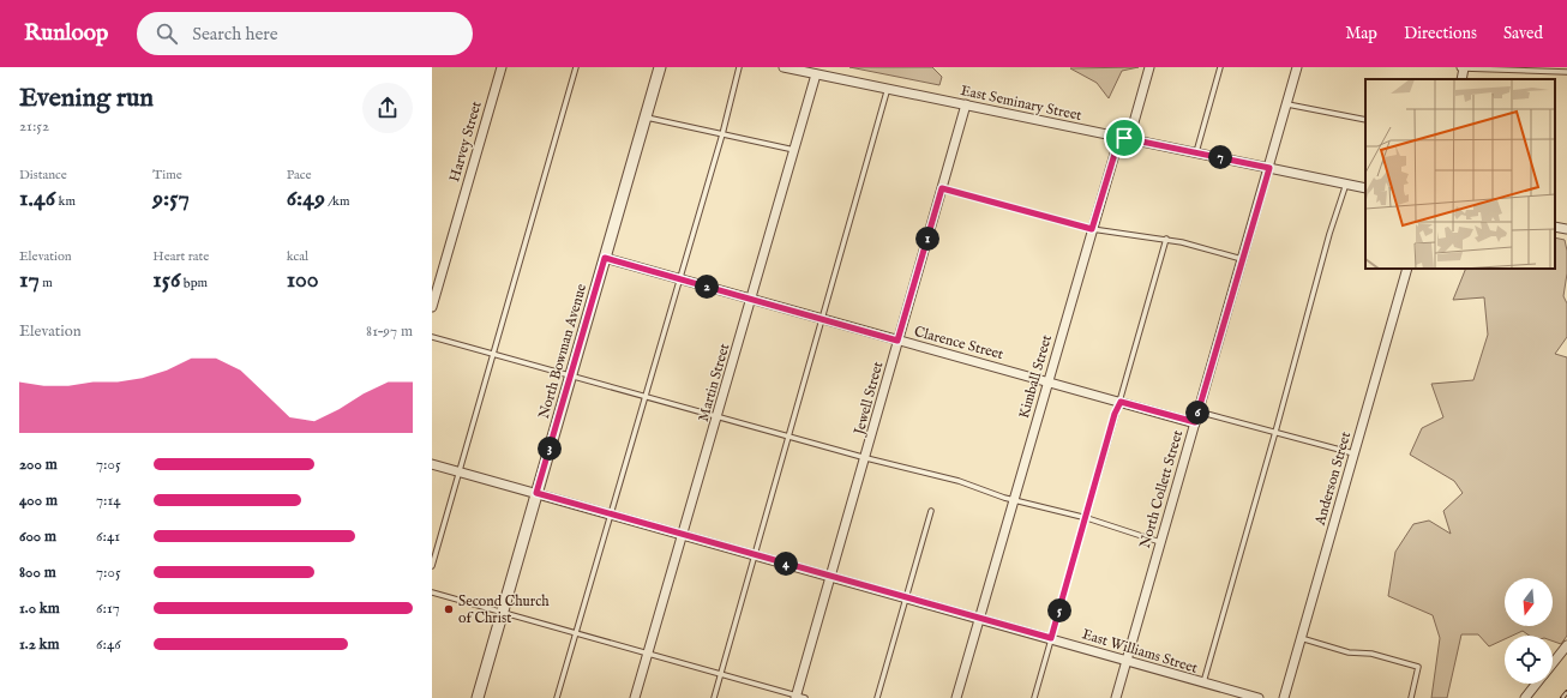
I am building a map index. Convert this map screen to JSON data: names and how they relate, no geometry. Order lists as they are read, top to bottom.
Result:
{
  "streets": {
    "street": [
      "East Seminary Street",
      "Harvey Street",
      "Clarence Street",
      "North Bowman Avenue",
      "Kimball Street",
      "Martin Street",
      "Jewell Street",
      "Anderson Street",
      "North Collett Street",
      "East Williams Street"
    ]
  },
  "crossings": [
    ["East Seminary Street", "Kimball Street"],
    ["East Seminary Street", "Martin Street"],
    ["East Seminary Street", "Jewell Street"],
    ["East Seminary Street", "North Collett Street"],
    ["Clarence Street", "North Bowman Avenue"],
    ["Clarence Street", "Kimball Street"],
    ["Clarence Street", "Martin Street"],
    ["Clarence Street", "Jewell Street"],
    ["Clarence Street", "North Collett Street"],
    ["North Bowman Avenue", "East Williams Street"],
    ["Kimball Street", "East Williams Street"],
    ["Martin Street", "East Williams Street"],
    ["Jewell Street", "East Williams Street"],
    ["North Collett Street", "East Williams Street"]
  ],
  "places": ["Second Church of Christ"],
  "north": "bottom",
  "page": {
    "header": "Runloop",
    "search": "Search here",
    "nav": ["Map", "Directions", "Saved"],
    "heading": ["Evening run", "21:52"],
    "pins": [
      "7",
      "1",
      "2",
      "6",
      "3",
      "4",
      "5"
    ],
    "stats": [
      ["Distance", "1.46 km"],
      ["Time", "9:57"],
      ["Pace", "6:49 /km"],
      ["Elevation", "17 m"],
      ["Heart rate", "156 bpm"],
      ["kcal", "100"]
    ],
    "chart": ["Elevation", "81–97 m"],
    "list": [
      {
        "name": "200 m",
        "note": "7:05"
      },
      {
        "name": "400 m",
        "note": "7:14"
      },
      {
        "name": "600 m",
        "note": "6:41"
      },
      {
        "name": "800 m",
        "note": "7:05"
      },
      {
        "name": "1.0 km",
        "note": "6:17"
      },
      {
        "name": "1.2 km",
        "note": "6:46"
      }
    ]
  }
}
